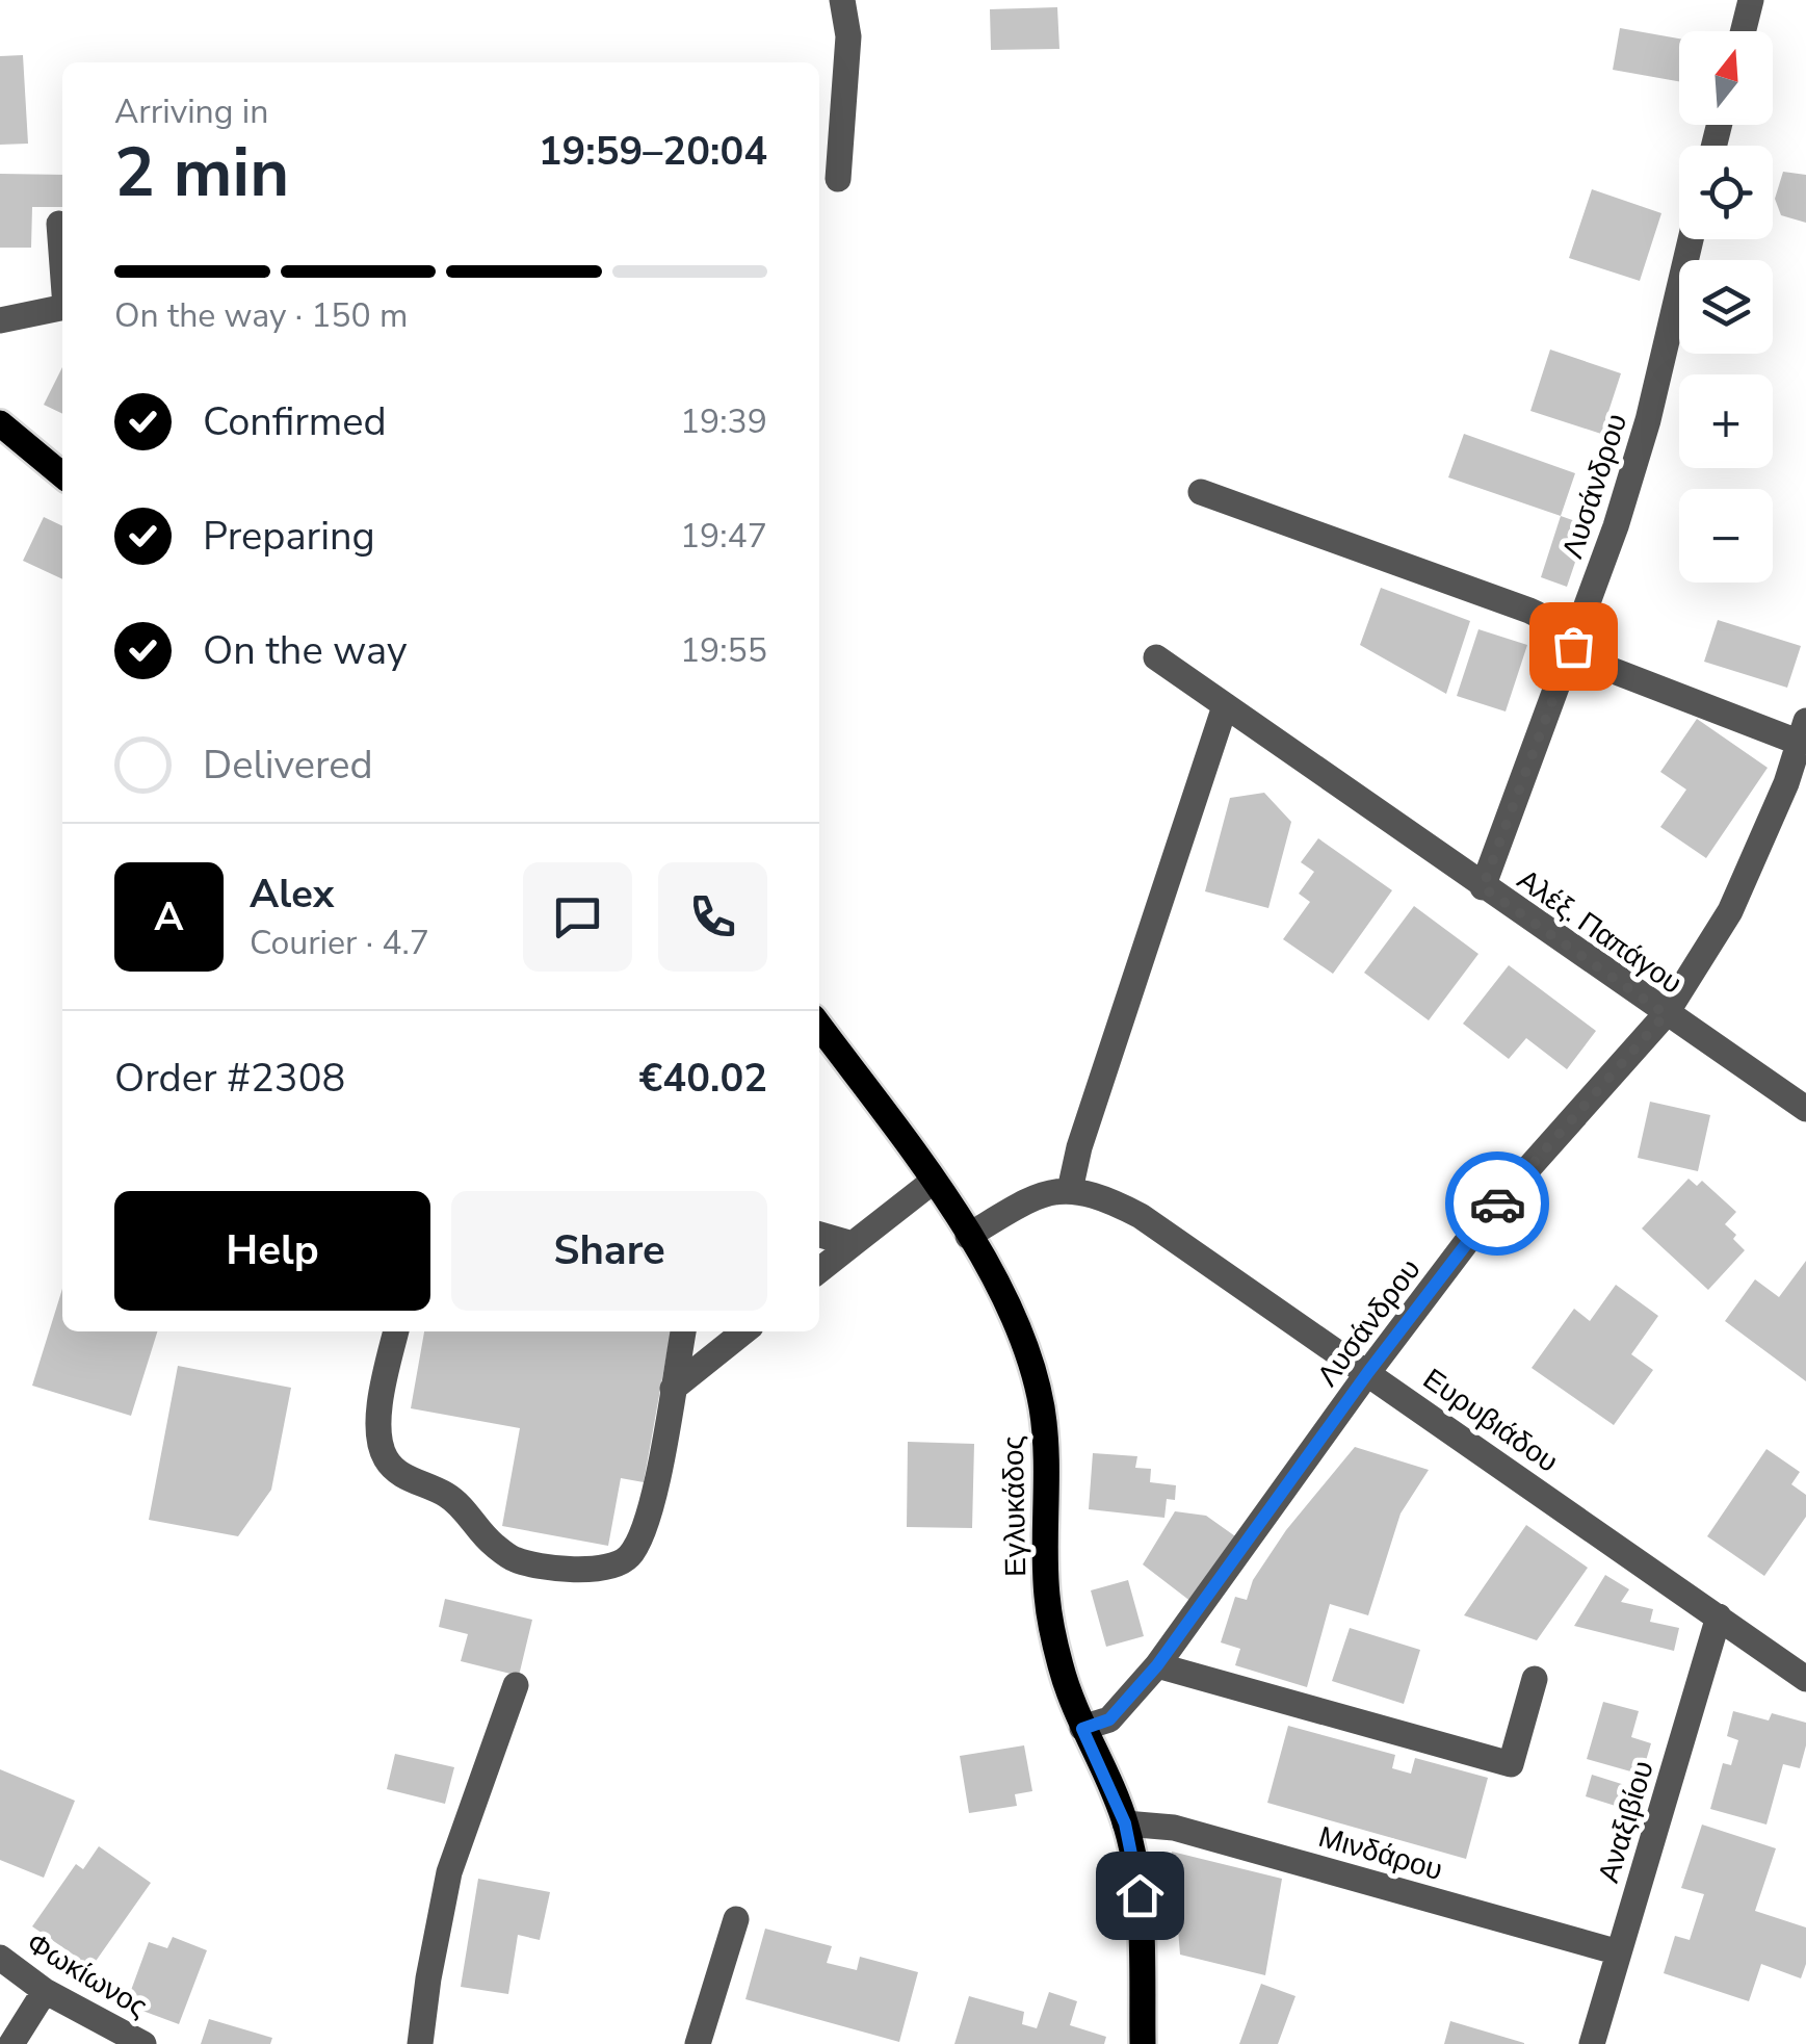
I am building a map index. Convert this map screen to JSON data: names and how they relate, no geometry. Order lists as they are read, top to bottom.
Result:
{
  "streets": {
    "main road": ["Εγλυκάδος"],
    "street": [
      "Λυσάνδρου",
      "Αλέξ. Παπάγου",
      "Ευρυβιάδου",
      "Αναξιβίου",
      "Μινδάρου",
      "Φωκίωνος"
    ]
  },
  "crossings": [
    ["Λυσάνδρου", "Αλέξ. Παπάγου"],
    ["Λυσάνδρου", "Ευρυβιάδου"],
    ["Λυσάνδρου", "Εγλυκάδος"],
    ["Ευρυβιάδου", "Αναξιβίου"],
    ["Εγλυκάδος", "Μινδάρου"],
    ["Αναξιβίου", "Μινδάρου"]
  ],
  "north": "top",
  "page": {
    "map_buttons": ["+", "−"],
    "heading": ["2 min", "Arriving in", "19:59–20:04"],
    "panel": [
      "Alex",
      "Courier · 4.7",
      "Order #2308",
      "€40.02"
    ],
    "bar": "On the way · 150 m",
    "list": [
      ["Confirmed", "19:39"],
      ["Preparing", "19:47"],
      ["On the way", "19:55"],
      "Delivered"
    ],
    "round": "A",
    "buttons": ["Help", "Share"]
  }
}
